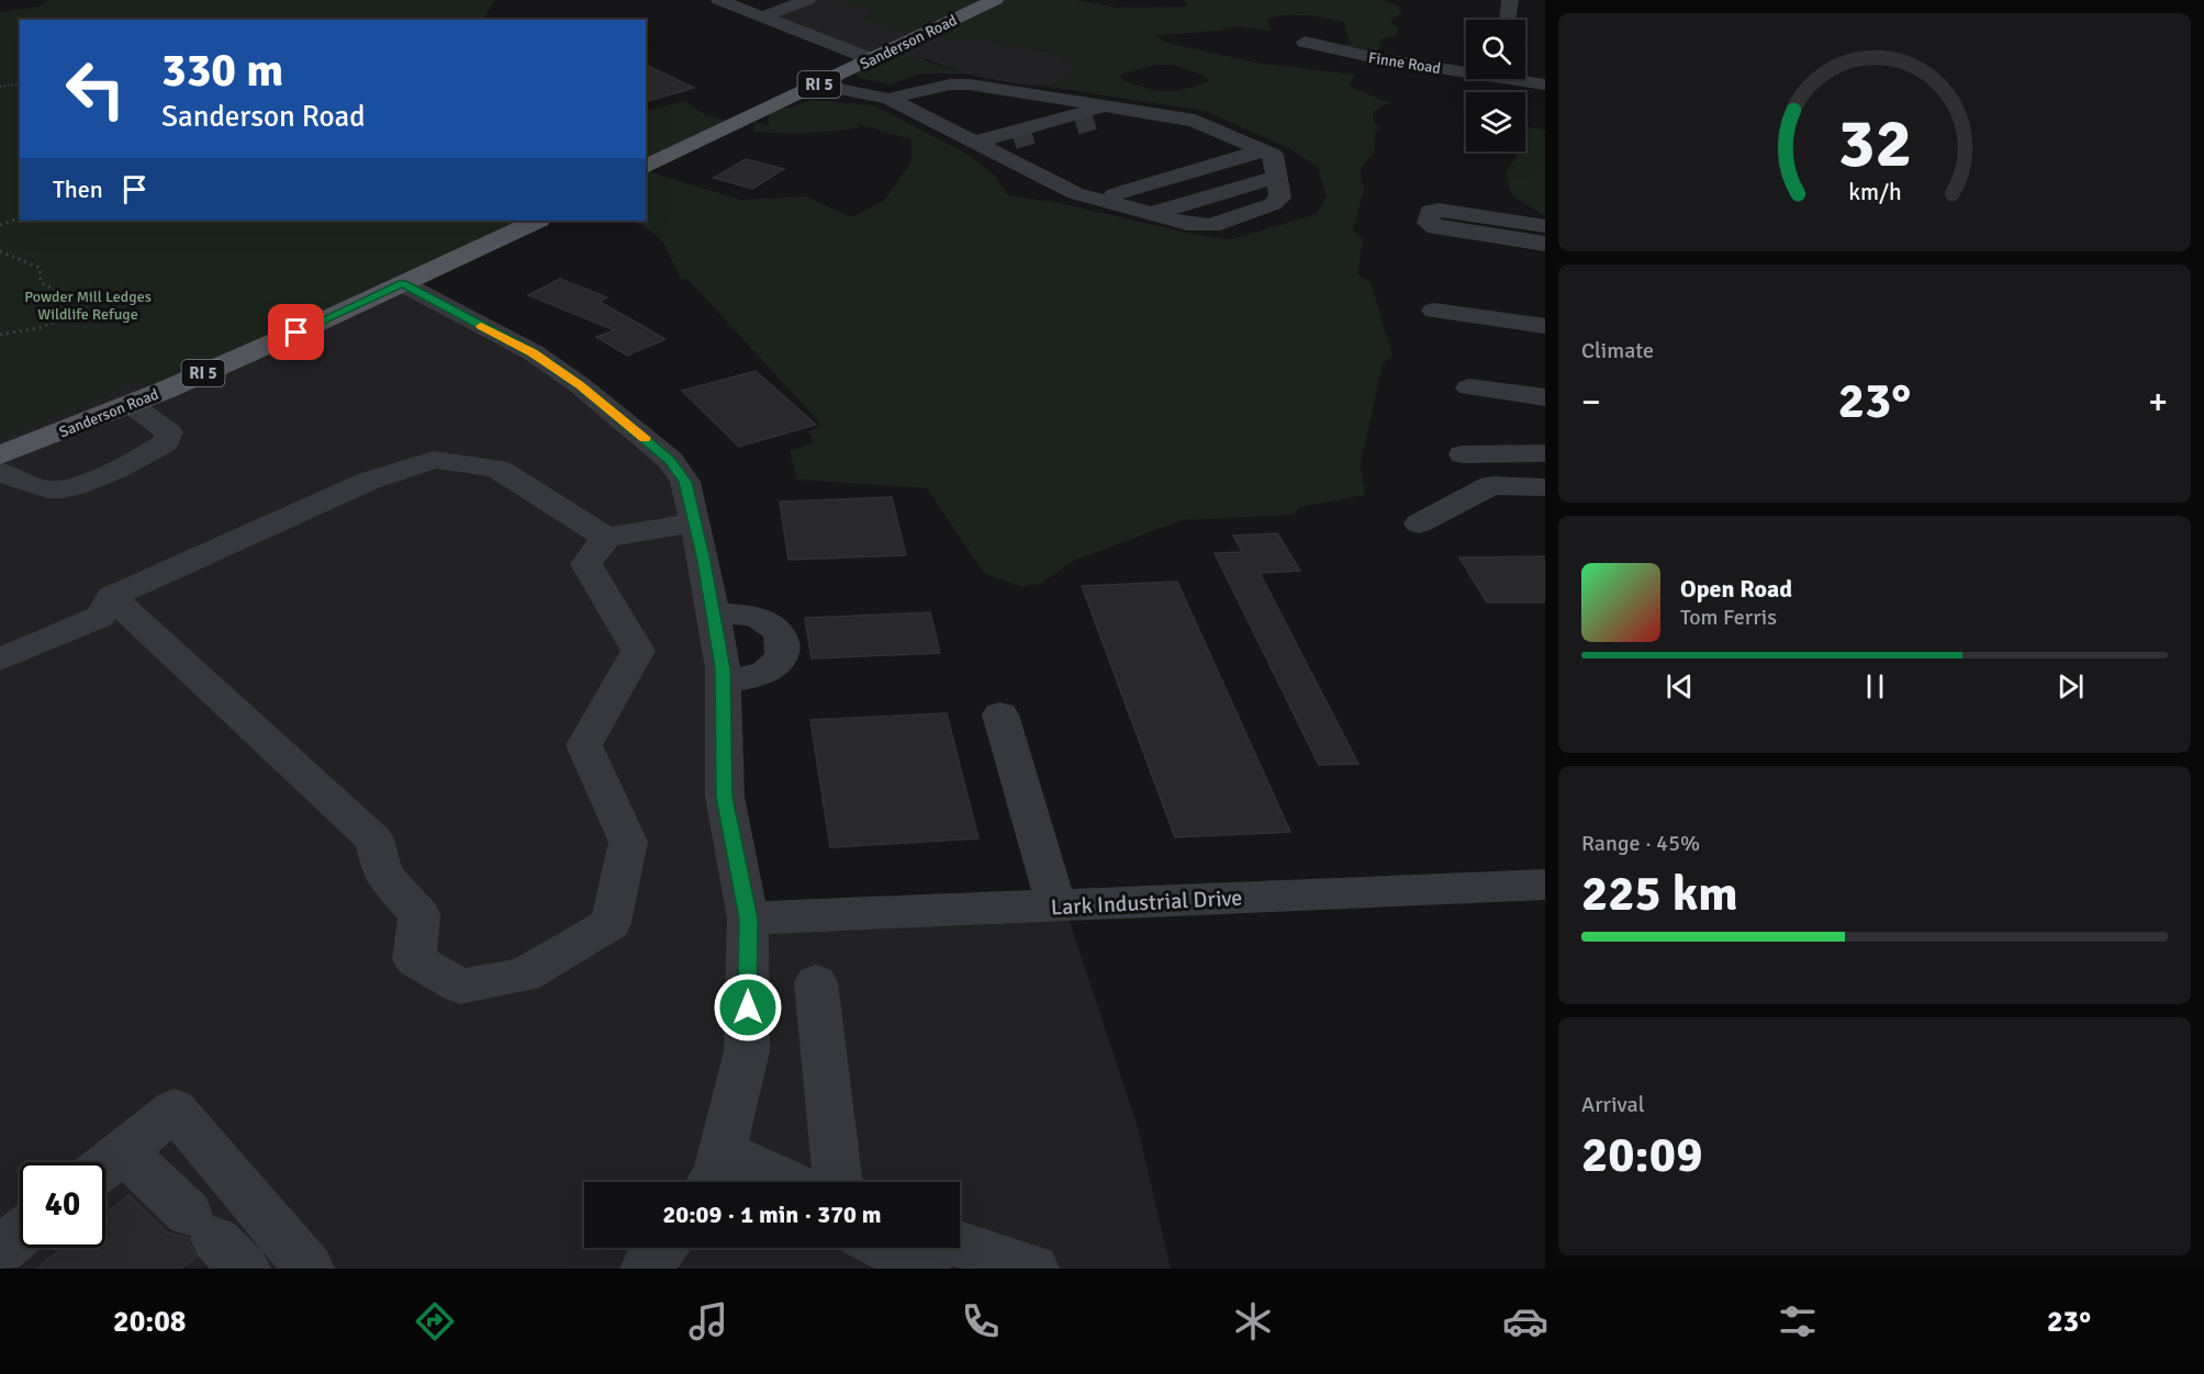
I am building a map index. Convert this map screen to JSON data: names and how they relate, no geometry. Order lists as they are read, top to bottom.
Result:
{
  "streets": {
    "main road": ["Sanderson Road", "RI 5"],
    "street": ["Finne Road", "Lark Industrial Drive"]
  },
  "parks": ["Powder Mill Ledges Wildlife Refuge"],
  "page": {
    "turn": ["330 m", "Sanderson Road"],
    "then": "Then",
    "tile": [
      "Climate",
      ["Range · 45%", "225 km"],
      ["Arrival", "20:09"]
    ],
    "heat": ["−", "23°", "+"],
    "song": ["Open Road", "Tom Ferris"],
    "limit": "40",
    "trip": "20:09 · 1 min · 370 m",
    "tabs": ["20:08", "23°"],
    "gauge": ["32", "km/h"]
  }
}
